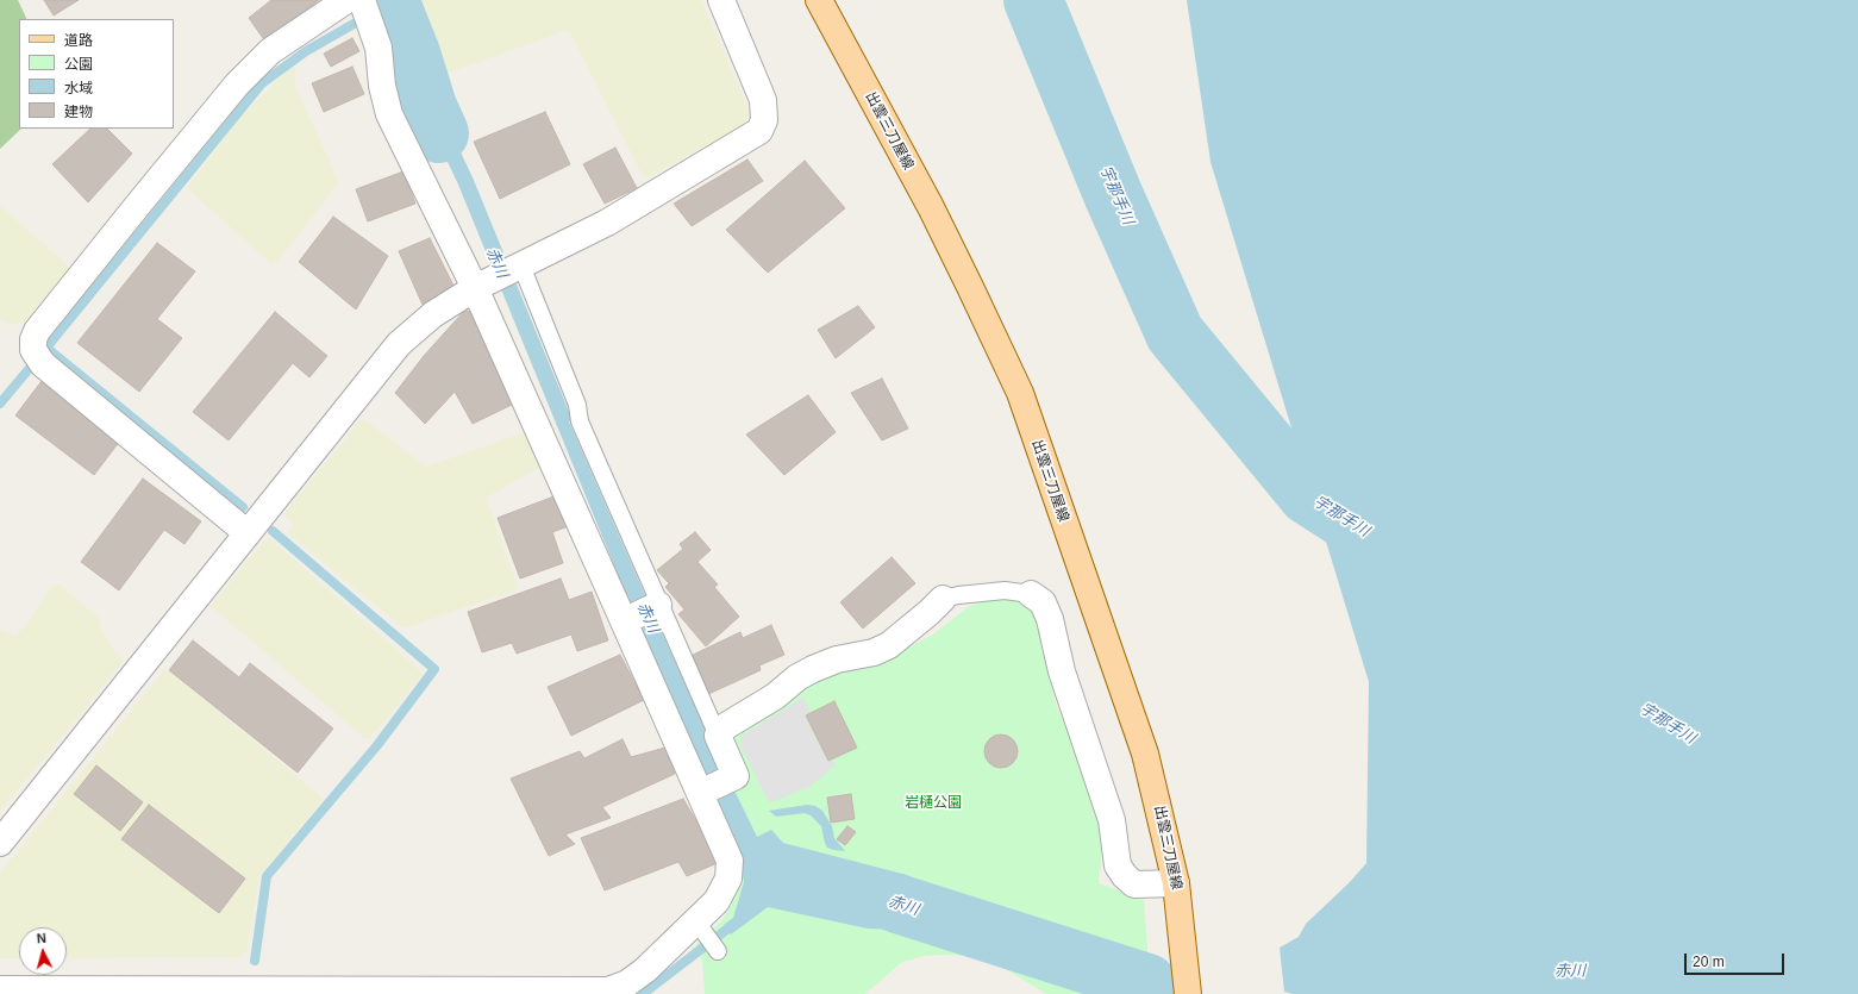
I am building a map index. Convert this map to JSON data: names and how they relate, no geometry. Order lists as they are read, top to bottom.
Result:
{
  "streets": {
    "main road": ["出雲三刀屋線"]
  },
  "water": ["宇那手川", "赤川"],
  "parks": ["岩樋公園"],
  "legend": [
    "道路",
    "公園",
    "水域",
    "建物"
  ],
  "scale_bar": "20 m",
  "north": "top"
}
